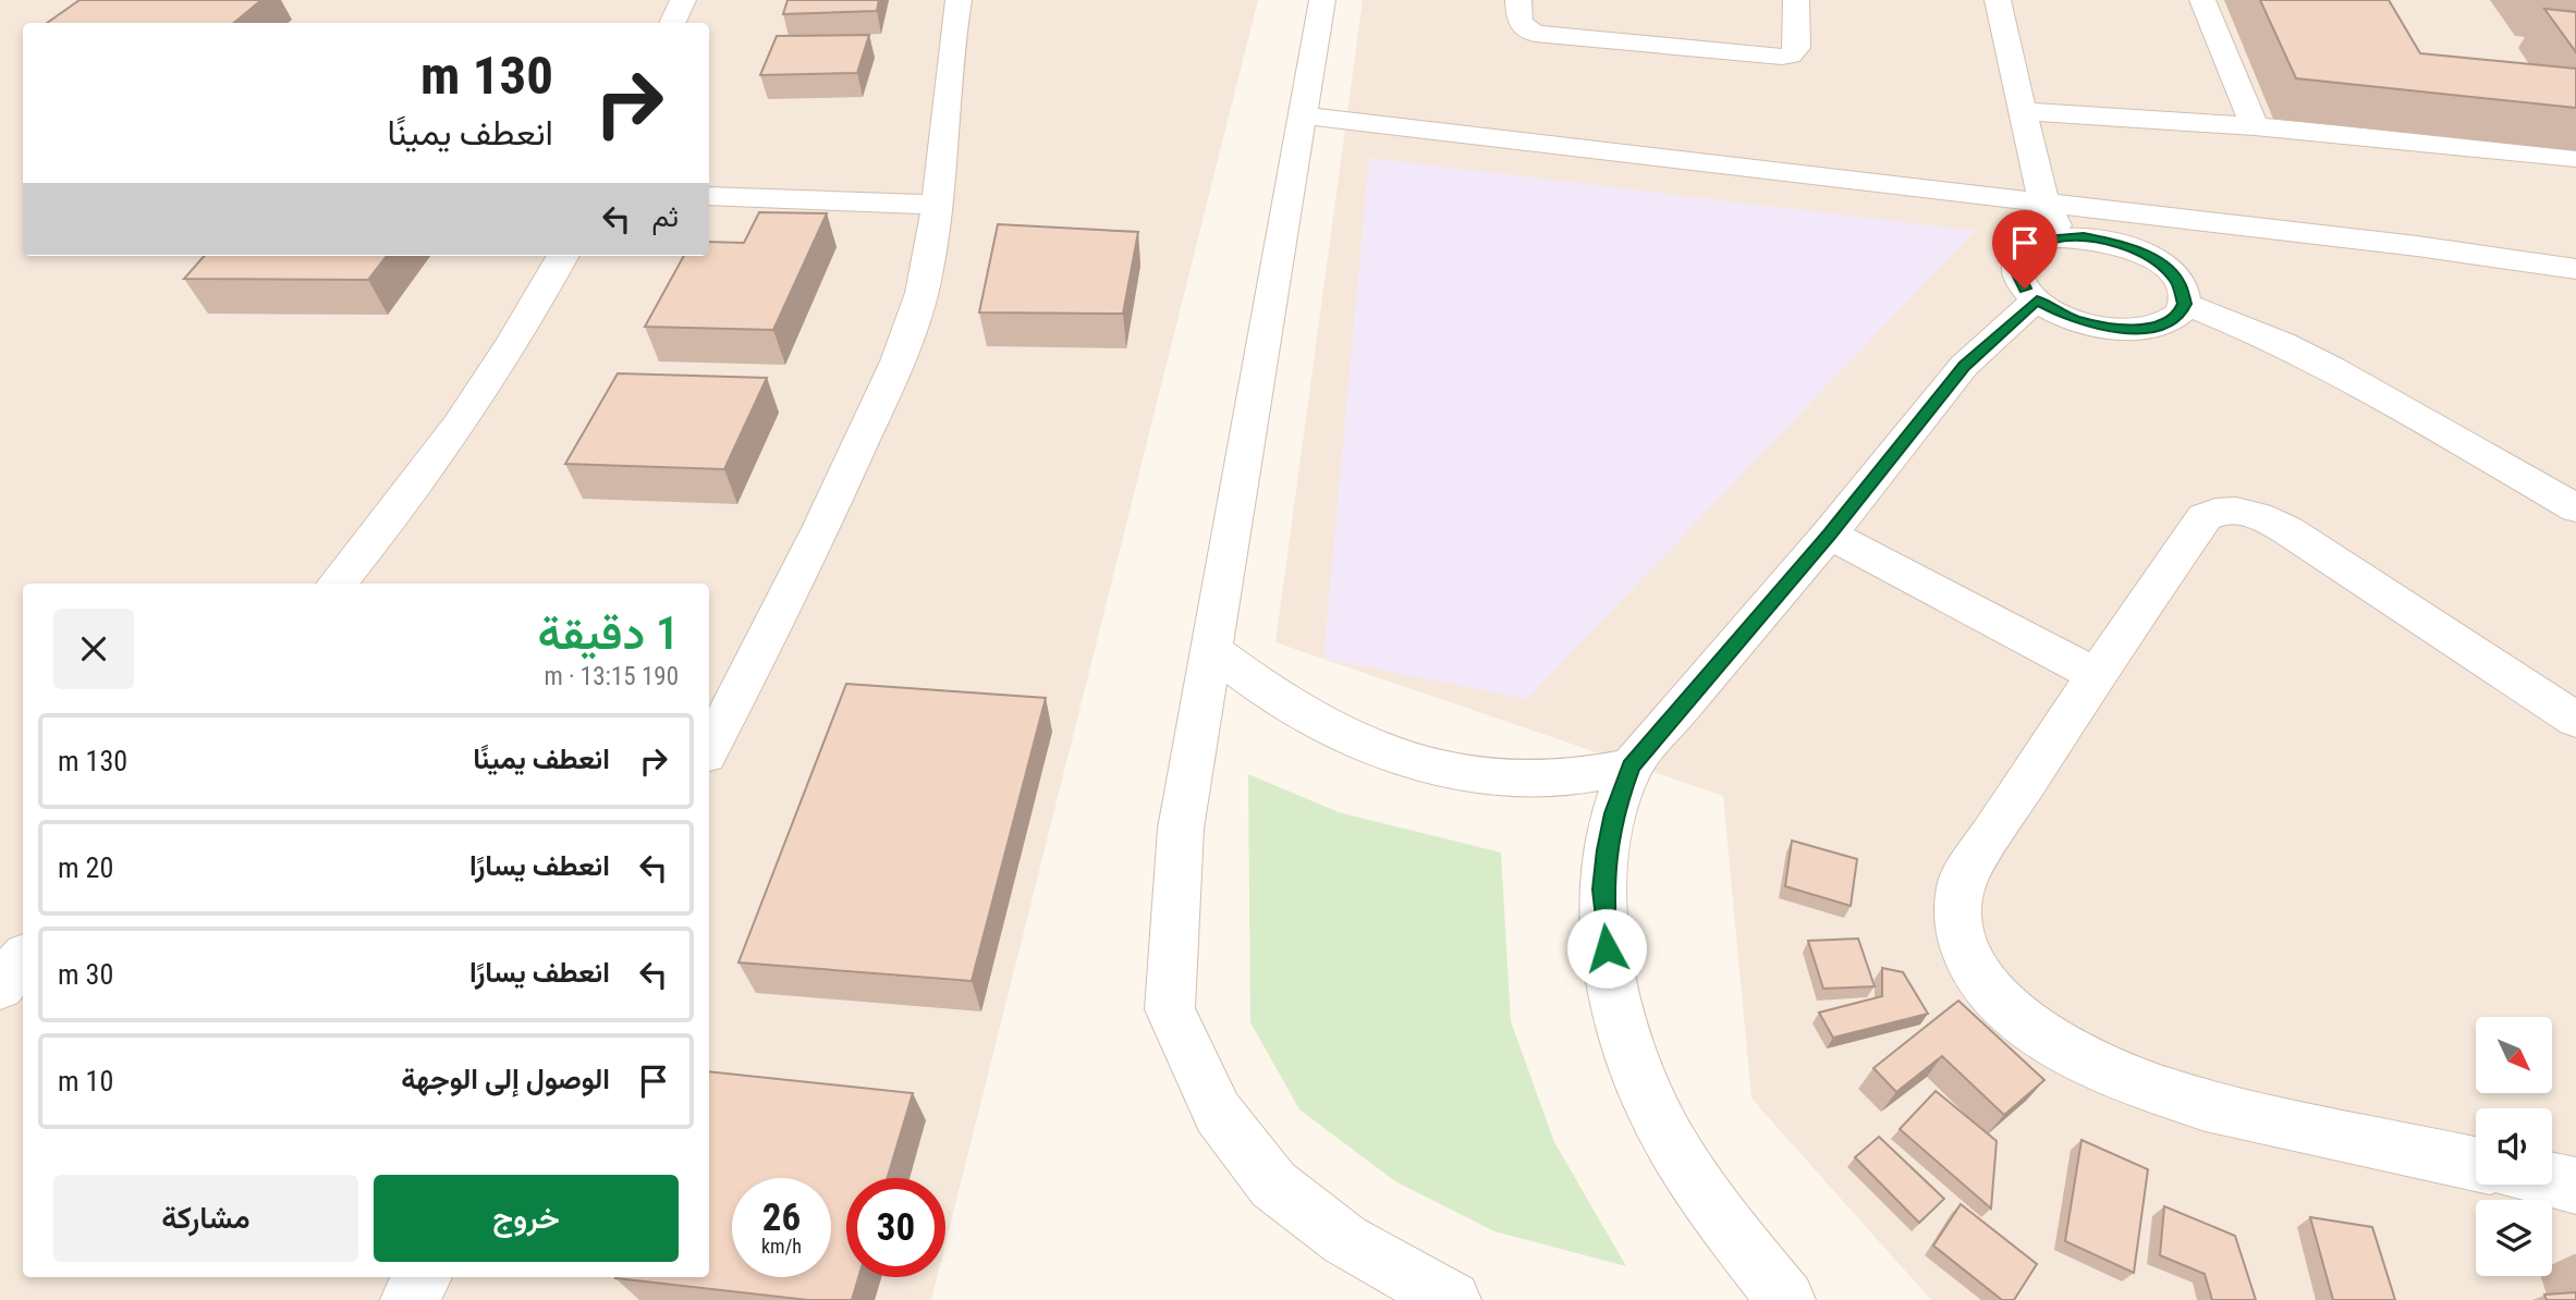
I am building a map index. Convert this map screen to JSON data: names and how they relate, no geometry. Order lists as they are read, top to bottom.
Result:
{
  "north": "bottom right",
  "page": {
    "turn": ["130 m", "انعطف يمينًا"],
    "then": "ثم",
    "heading": ["1 دقيقة", "190 m · 13:15"],
    "list": [
      {
        "name": "انعطف يمينًا",
        "value": "130 m"
      },
      {
        "name": "انعطف يسارًا",
        "value": "20 m"
      },
      {
        "name": "انعطف يسارًا",
        "value": "30 m"
      },
      {
        "name": "الوصول إلى الوجهة",
        "value": "10 m"
      }
    ],
    "buttons": ["خروج", "مشاركة"],
    "speed": "26 km/h",
    "limit": "30"
  }
}
